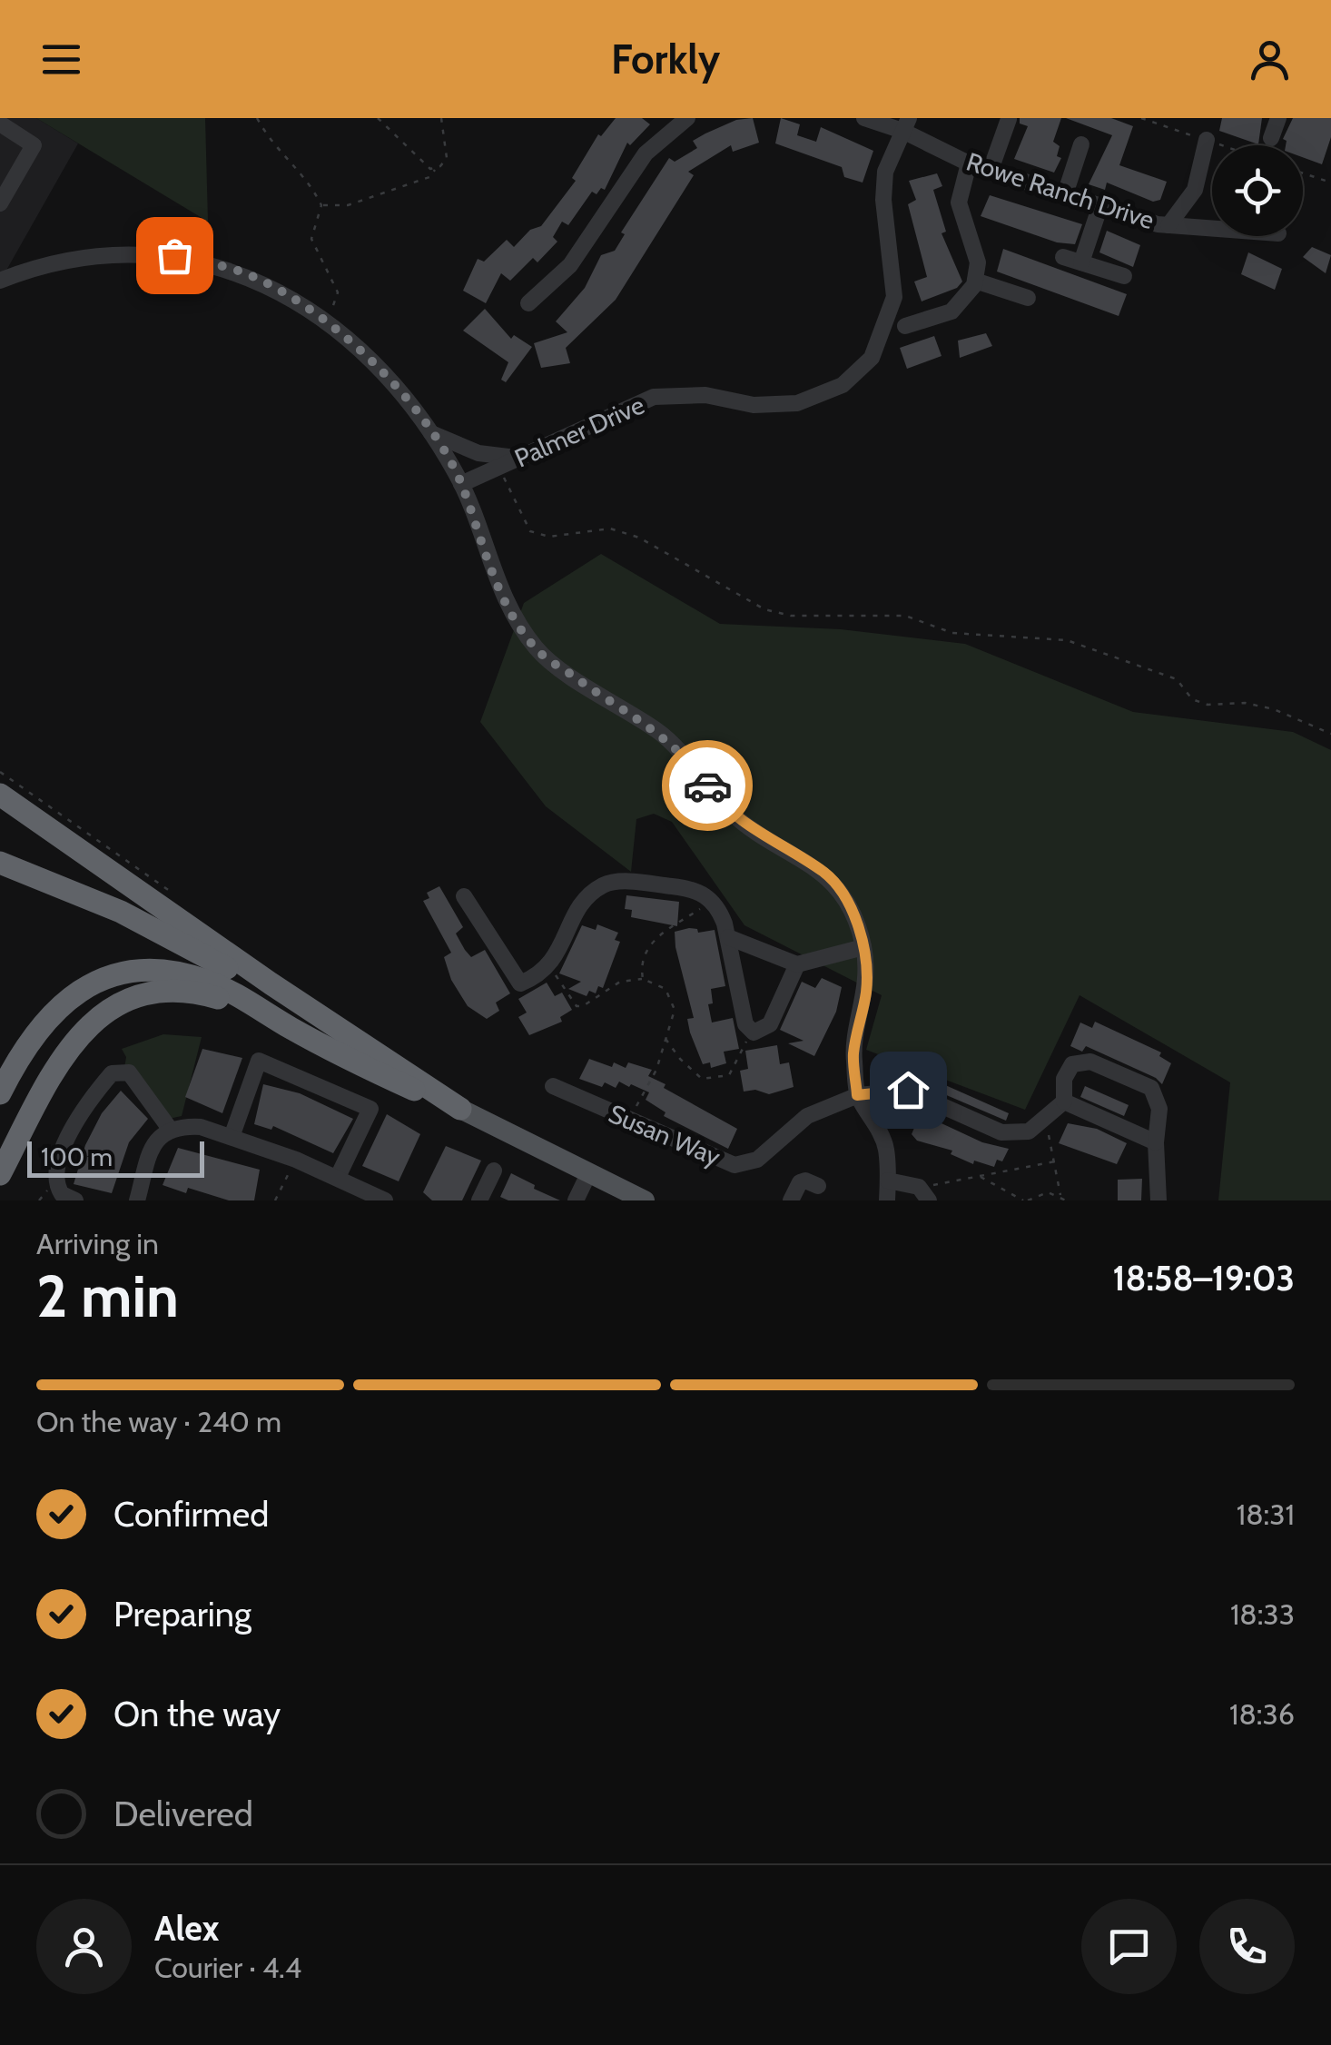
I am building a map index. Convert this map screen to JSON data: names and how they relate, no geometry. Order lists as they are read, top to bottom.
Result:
{
  "streets": {
    "street": ["Rowe Ranch Drive", "Palmer Drive", "Susan Way"]
  },
  "crossings": [
    ["Rowe Ranch Drive", "Palmer Drive"]
  ],
  "scale_bar": "100 m",
  "page": {
    "header": "Forkly",
    "scale": "100 m",
    "heading": ["2 min", "Arriving in", "18:58–19:03"],
    "panel": ["Alex", "Courier · 4.4"],
    "bar": "On the way · 240 m",
    "list": [
      ["Confirmed", "18:31"],
      ["Preparing", "18:33"],
      ["On the way", "18:36"],
      "Delivered"
    ]
  }
}
